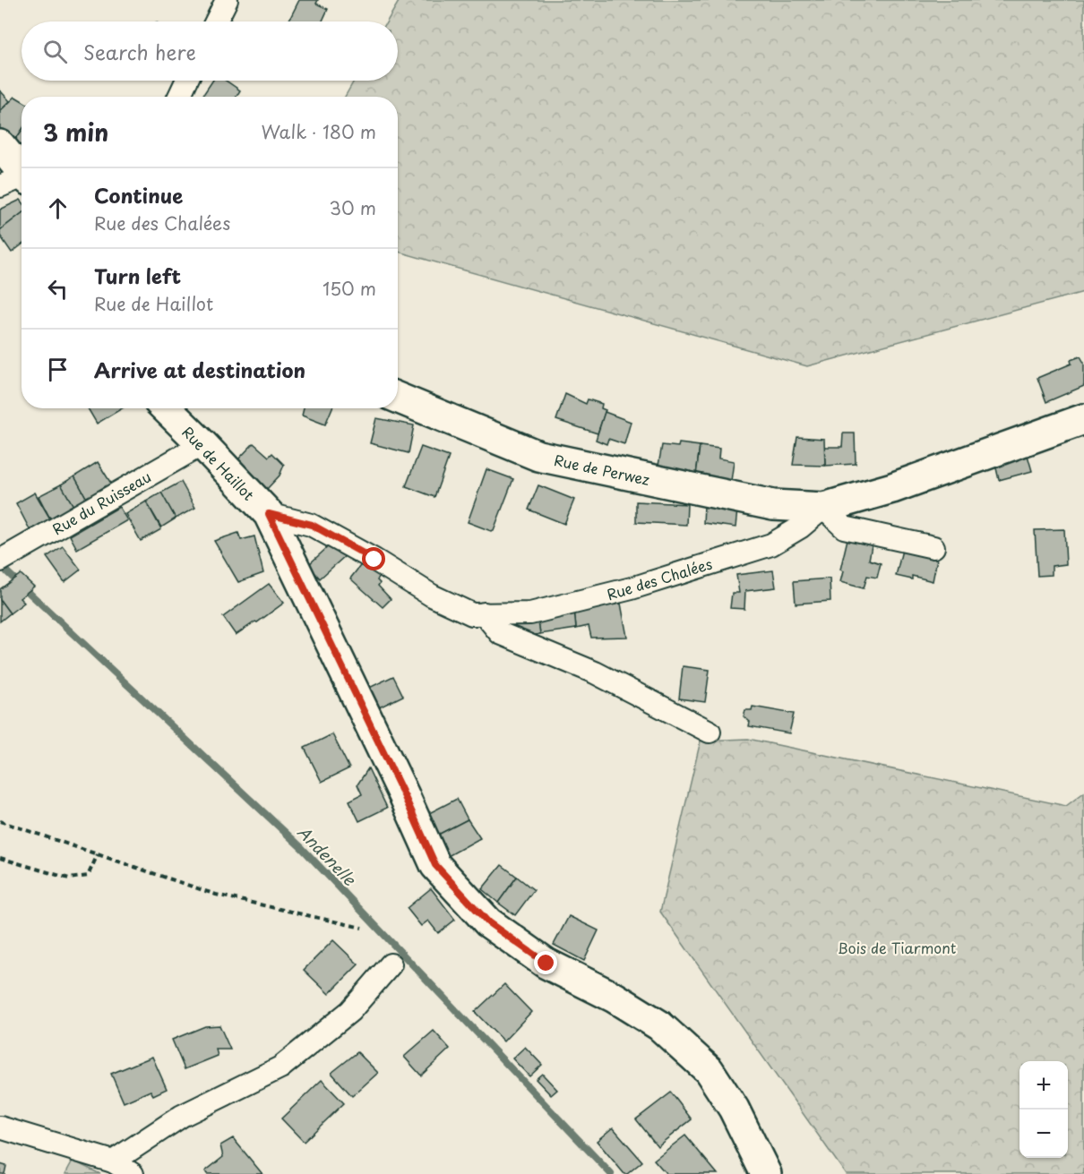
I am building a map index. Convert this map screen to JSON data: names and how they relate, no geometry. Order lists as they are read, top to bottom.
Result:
{
  "streets": {
    "street": [
      "Rue de Haillot",
      "Rue de Perwez",
      "Rue du Ruisseau",
      "Rue des Chalées"
    ]
  },
  "crossings": [
    ["Rue de Haillot", "Rue du Ruisseau"],
    ["Rue de Haillot", "Rue des Chalées"],
    ["Rue de Perwez", "Rue des Chalées"]
  ],
  "water": ["Andenelle"],
  "parks": ["Bois de Tiarmont"],
  "page": {
    "search": "Search here",
    "heading": ["3 min", "Walk · 180 m"],
    "list": [
      ["Continue", "Rue des Chalées", "30 m"],
      ["Turn left", "Rue de Haillot", "150 m"],
      "Arrive at destination"
    ],
    "map_buttons": ["+", "−"]
  }
}
